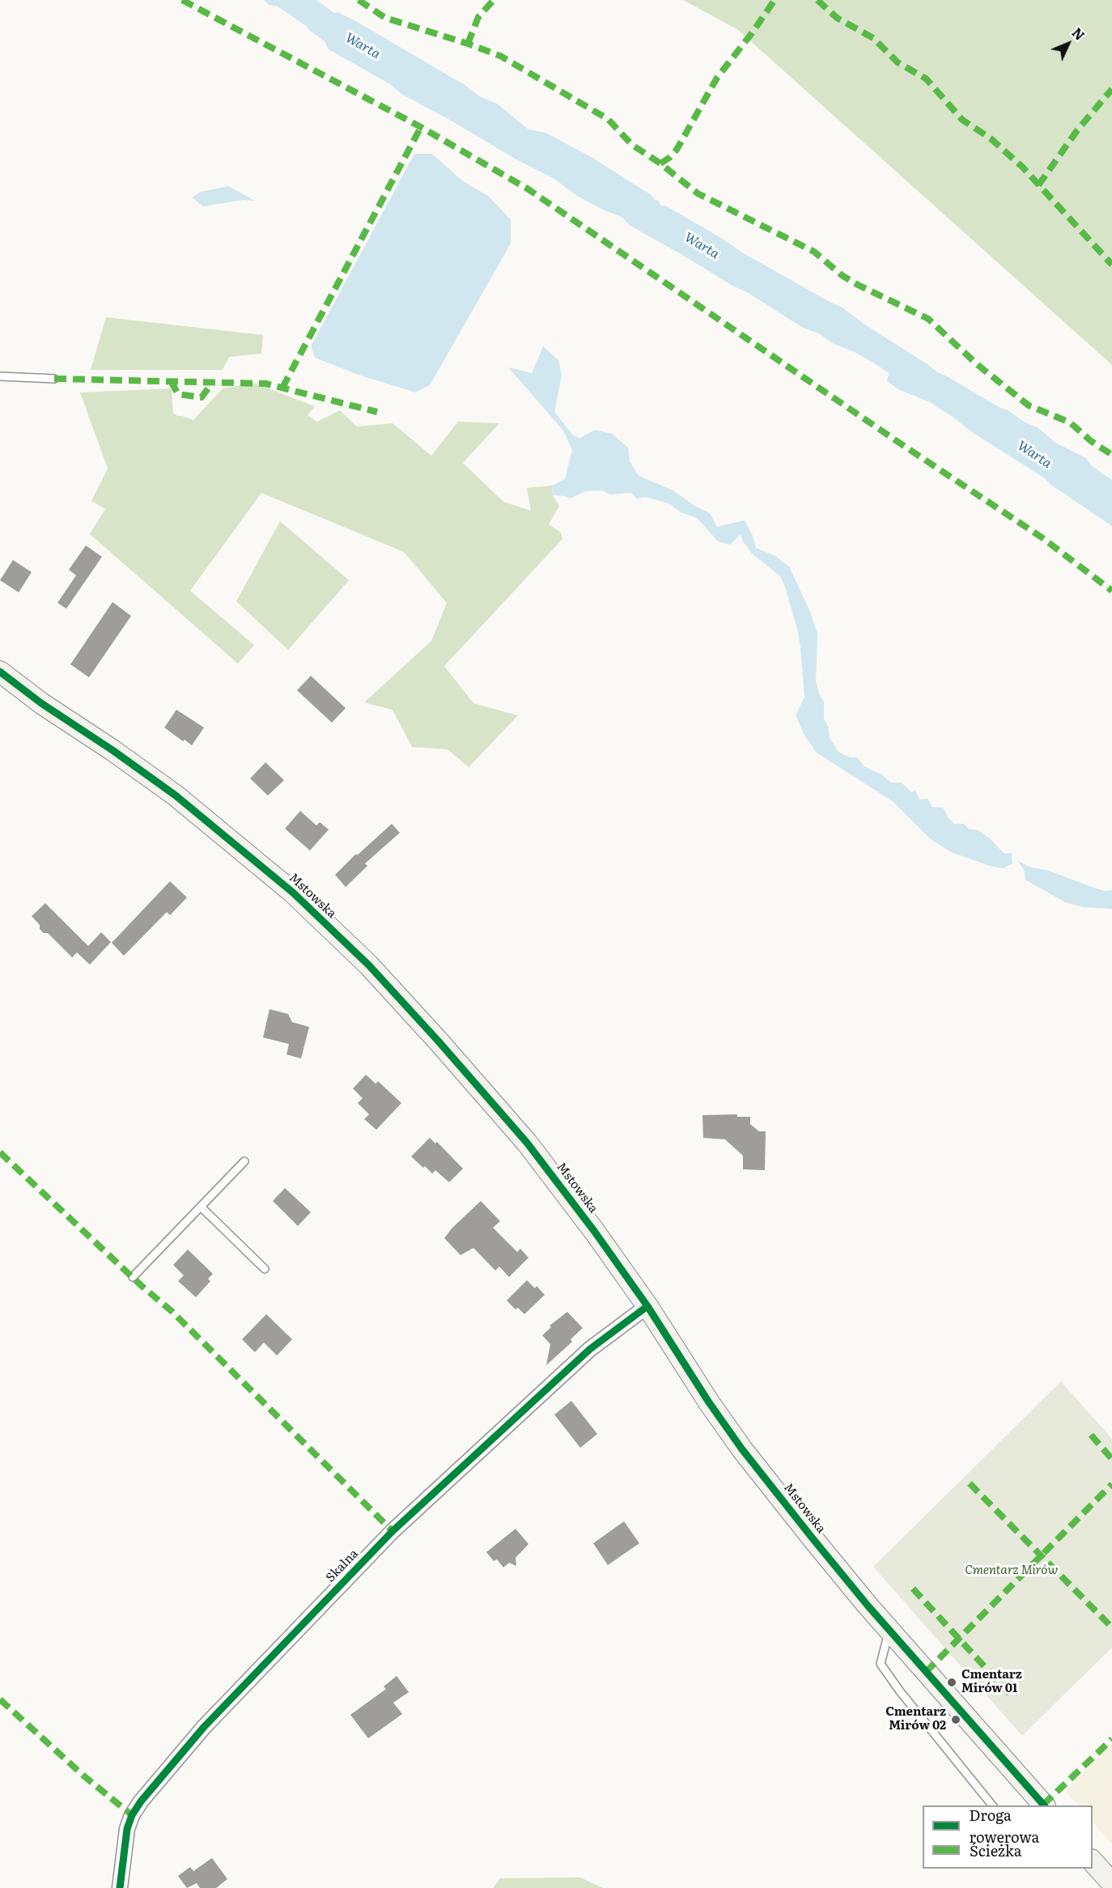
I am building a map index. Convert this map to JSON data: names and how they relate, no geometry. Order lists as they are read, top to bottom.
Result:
{
  "streets": {
    "street": ["Mstowska", "Skalna"]
  },
  "crossings": [
    ["Mstowska", "Skalna"]
  ],
  "water": ["Warta"],
  "parks": ["Cmentarz Mirów"],
  "places": ["Cmentarz Mirów 01", "Cmentarz Mirów 02"],
  "legend": ["Droga rowerowa", "Ścieżka"],
  "north": "top right"
}
